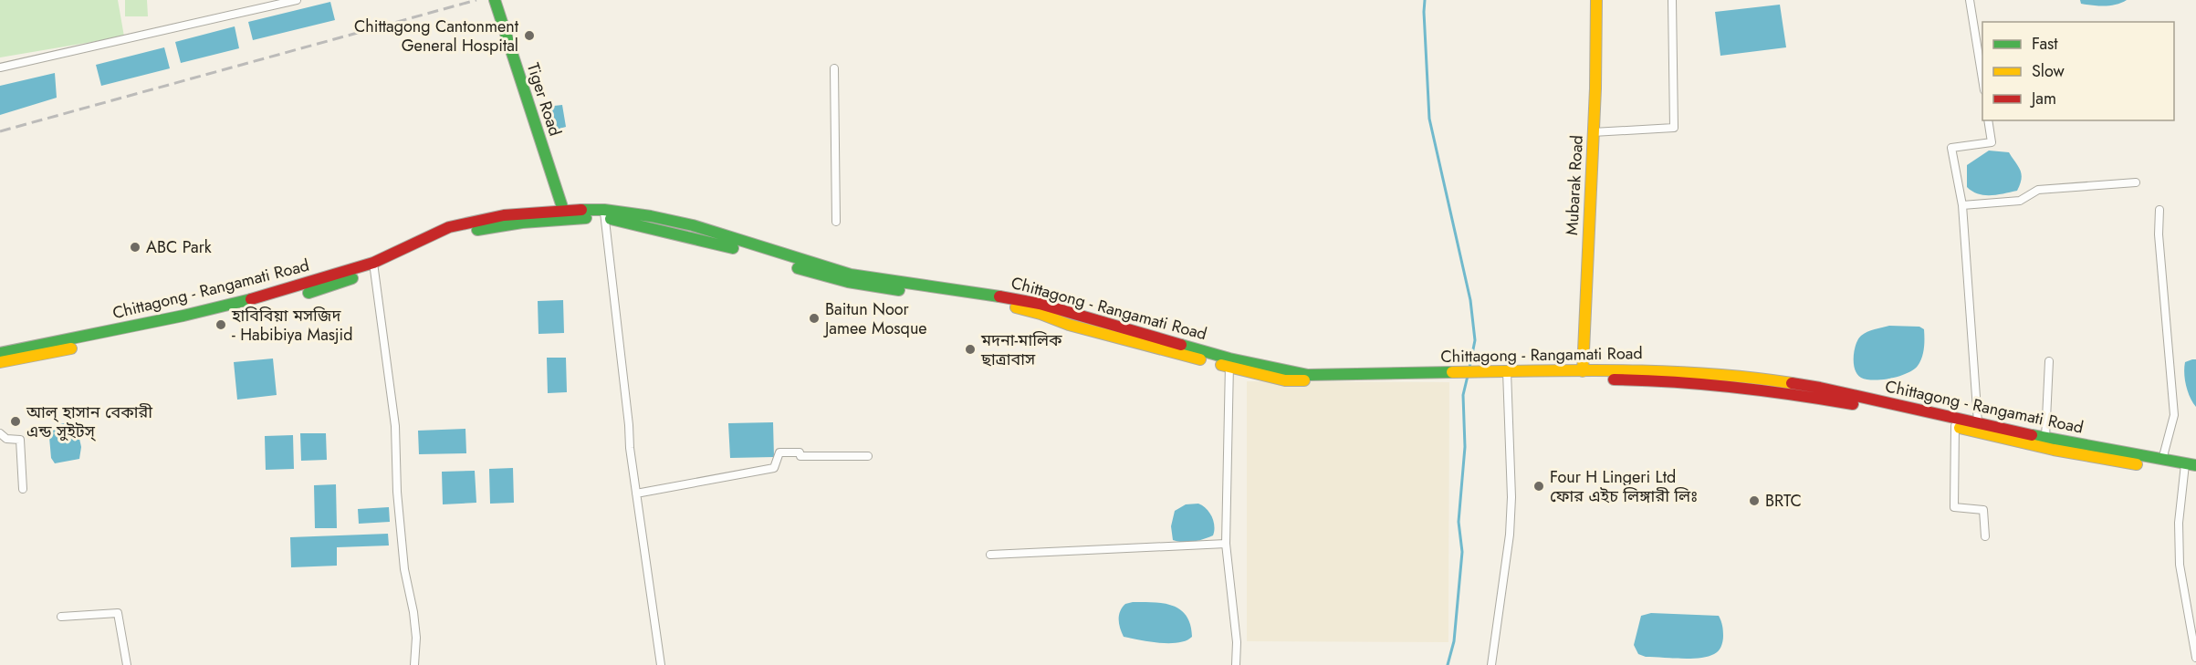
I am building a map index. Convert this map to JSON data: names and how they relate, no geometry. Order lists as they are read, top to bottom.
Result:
{
  "streets": {
    "main road": ["Tiger Road", "Mubarak Road", "Chittagong - Rangamati Road"]
  },
  "crossings": [
    ["Tiger Road", "Chittagong - Rangamati Road"],
    ["Mubarak Road", "Chittagong - Rangamati Road"]
  ],
  "places": [
    "Chittagong Cantonment General Hospital",
    "ABC Park",
    "Baitun Noor Jamee Mosque",
    "হাবিবিয়া মসজিদ - Habibiya Masjid",
    "মদনা-মালিক ছাত্রাবাস",
    "আল্ হাসান বেকারী এন্ড সুইটস্",
    "Four H Lingeri Ltd ফোর এইচ লিঙ্গারী লিঃ",
    "BRTC"
  ],
  "legend": ["Fast", "Slow", "Jam"]
}
